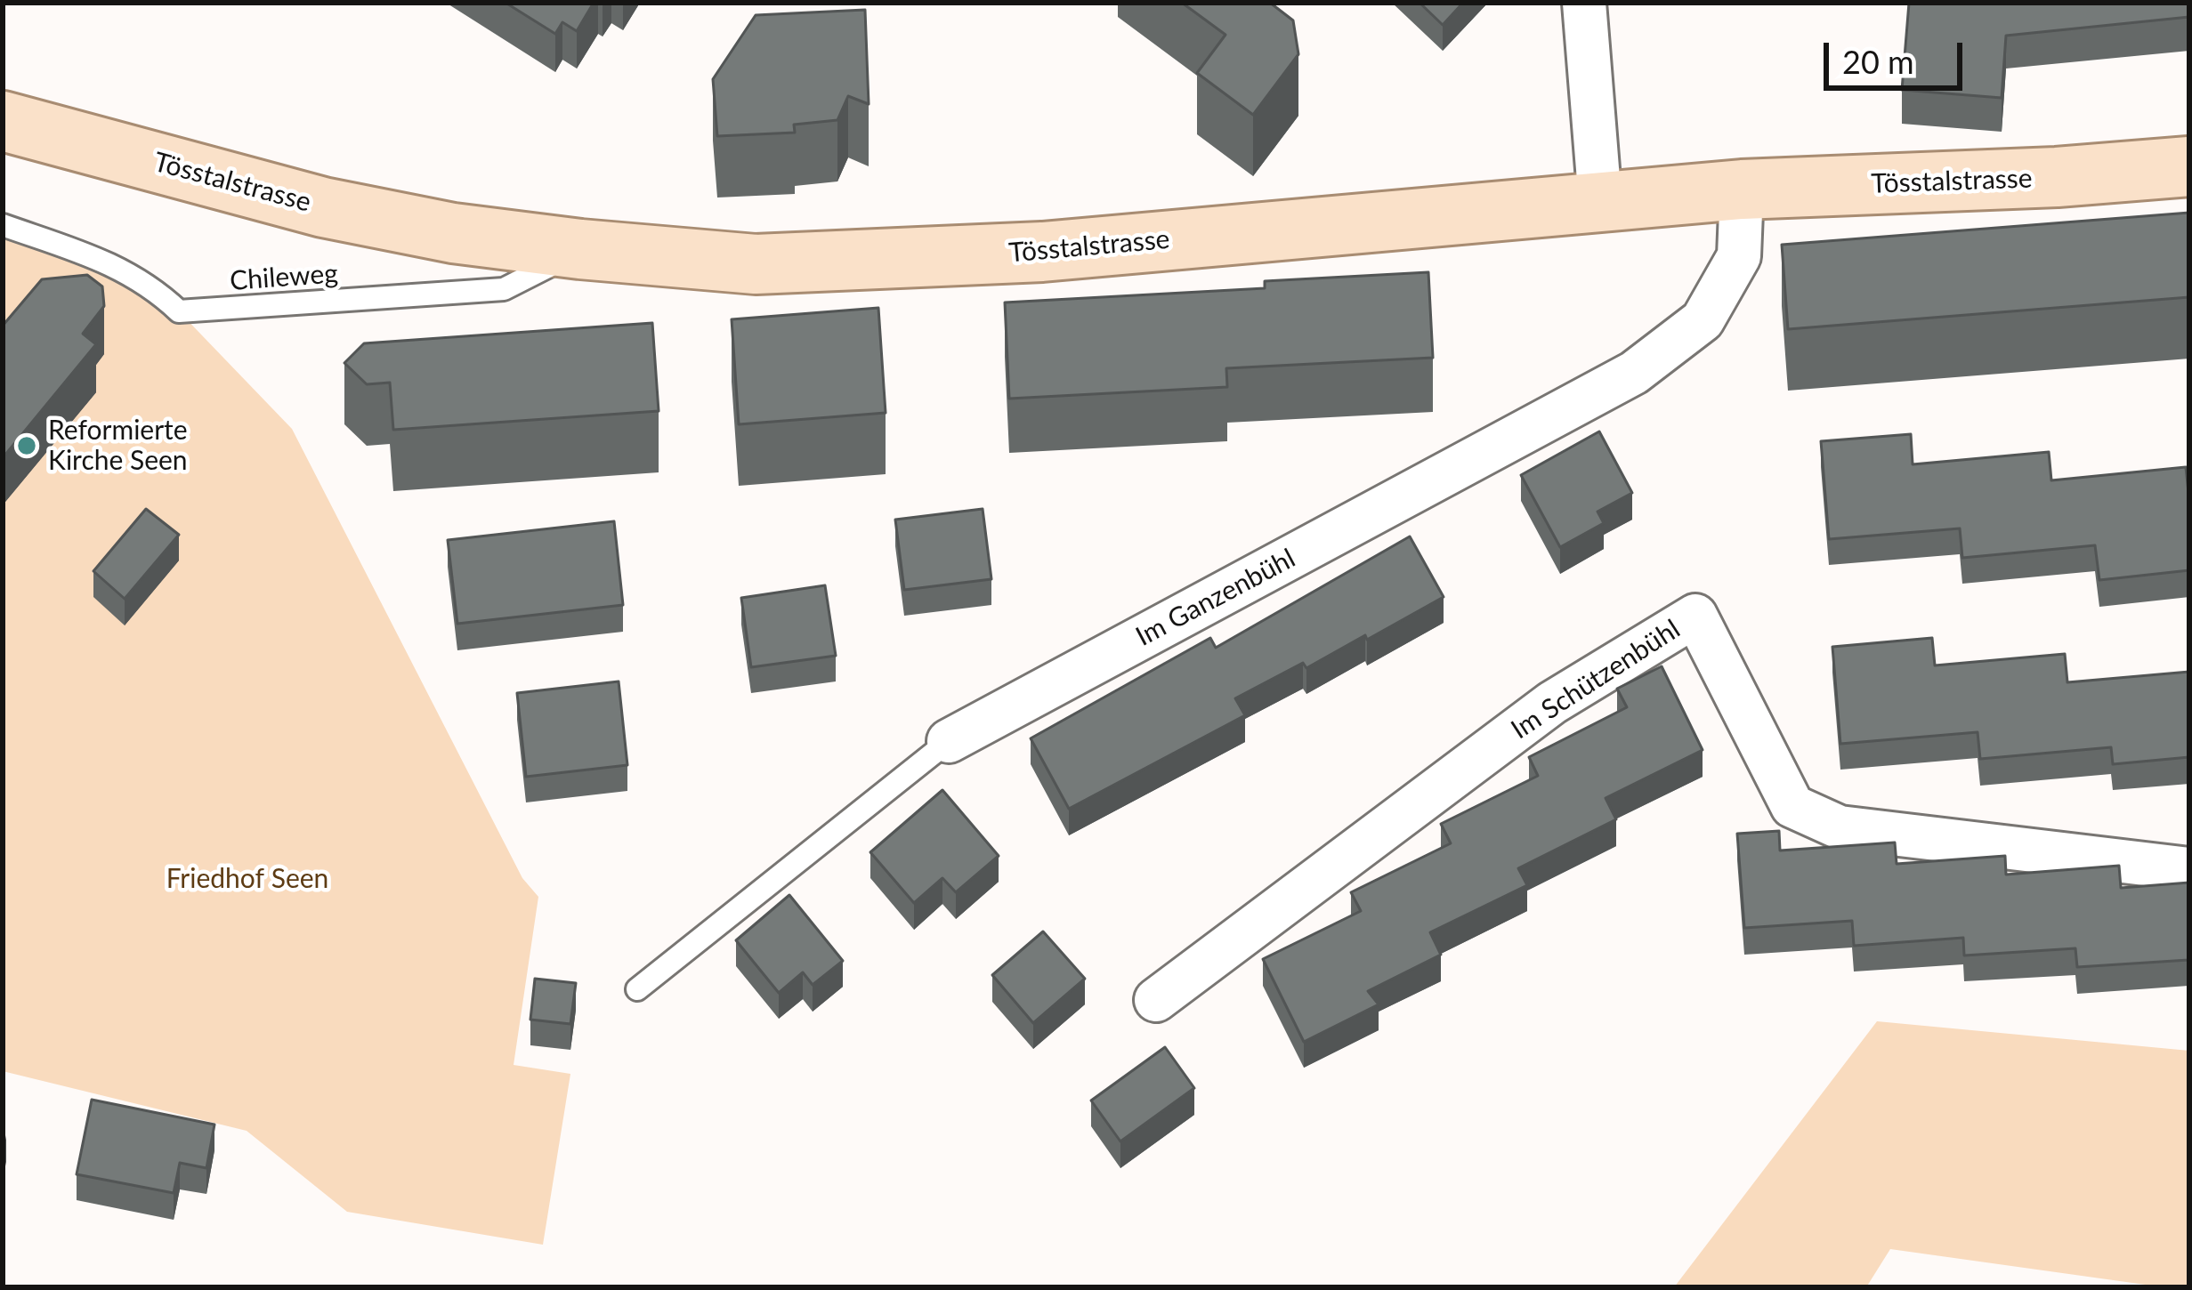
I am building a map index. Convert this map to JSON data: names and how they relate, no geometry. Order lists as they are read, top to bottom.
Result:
{
  "streets": {
    "main road": ["Tösstalstrasse"],
    "street": ["Im Ganzenbühl", "Im Schützenbühl"],
    "lane": ["Chileweg"]
  },
  "crossings": [
    ["Tösstalstrasse", "Chileweg"],
    ["Tösstalstrasse", "Im Ganzenbühl"]
  ],
  "parks": ["Friedhof Seen"],
  "places": ["Reformierte Kirche Seen"],
  "scale_bar": "20 m"
}
